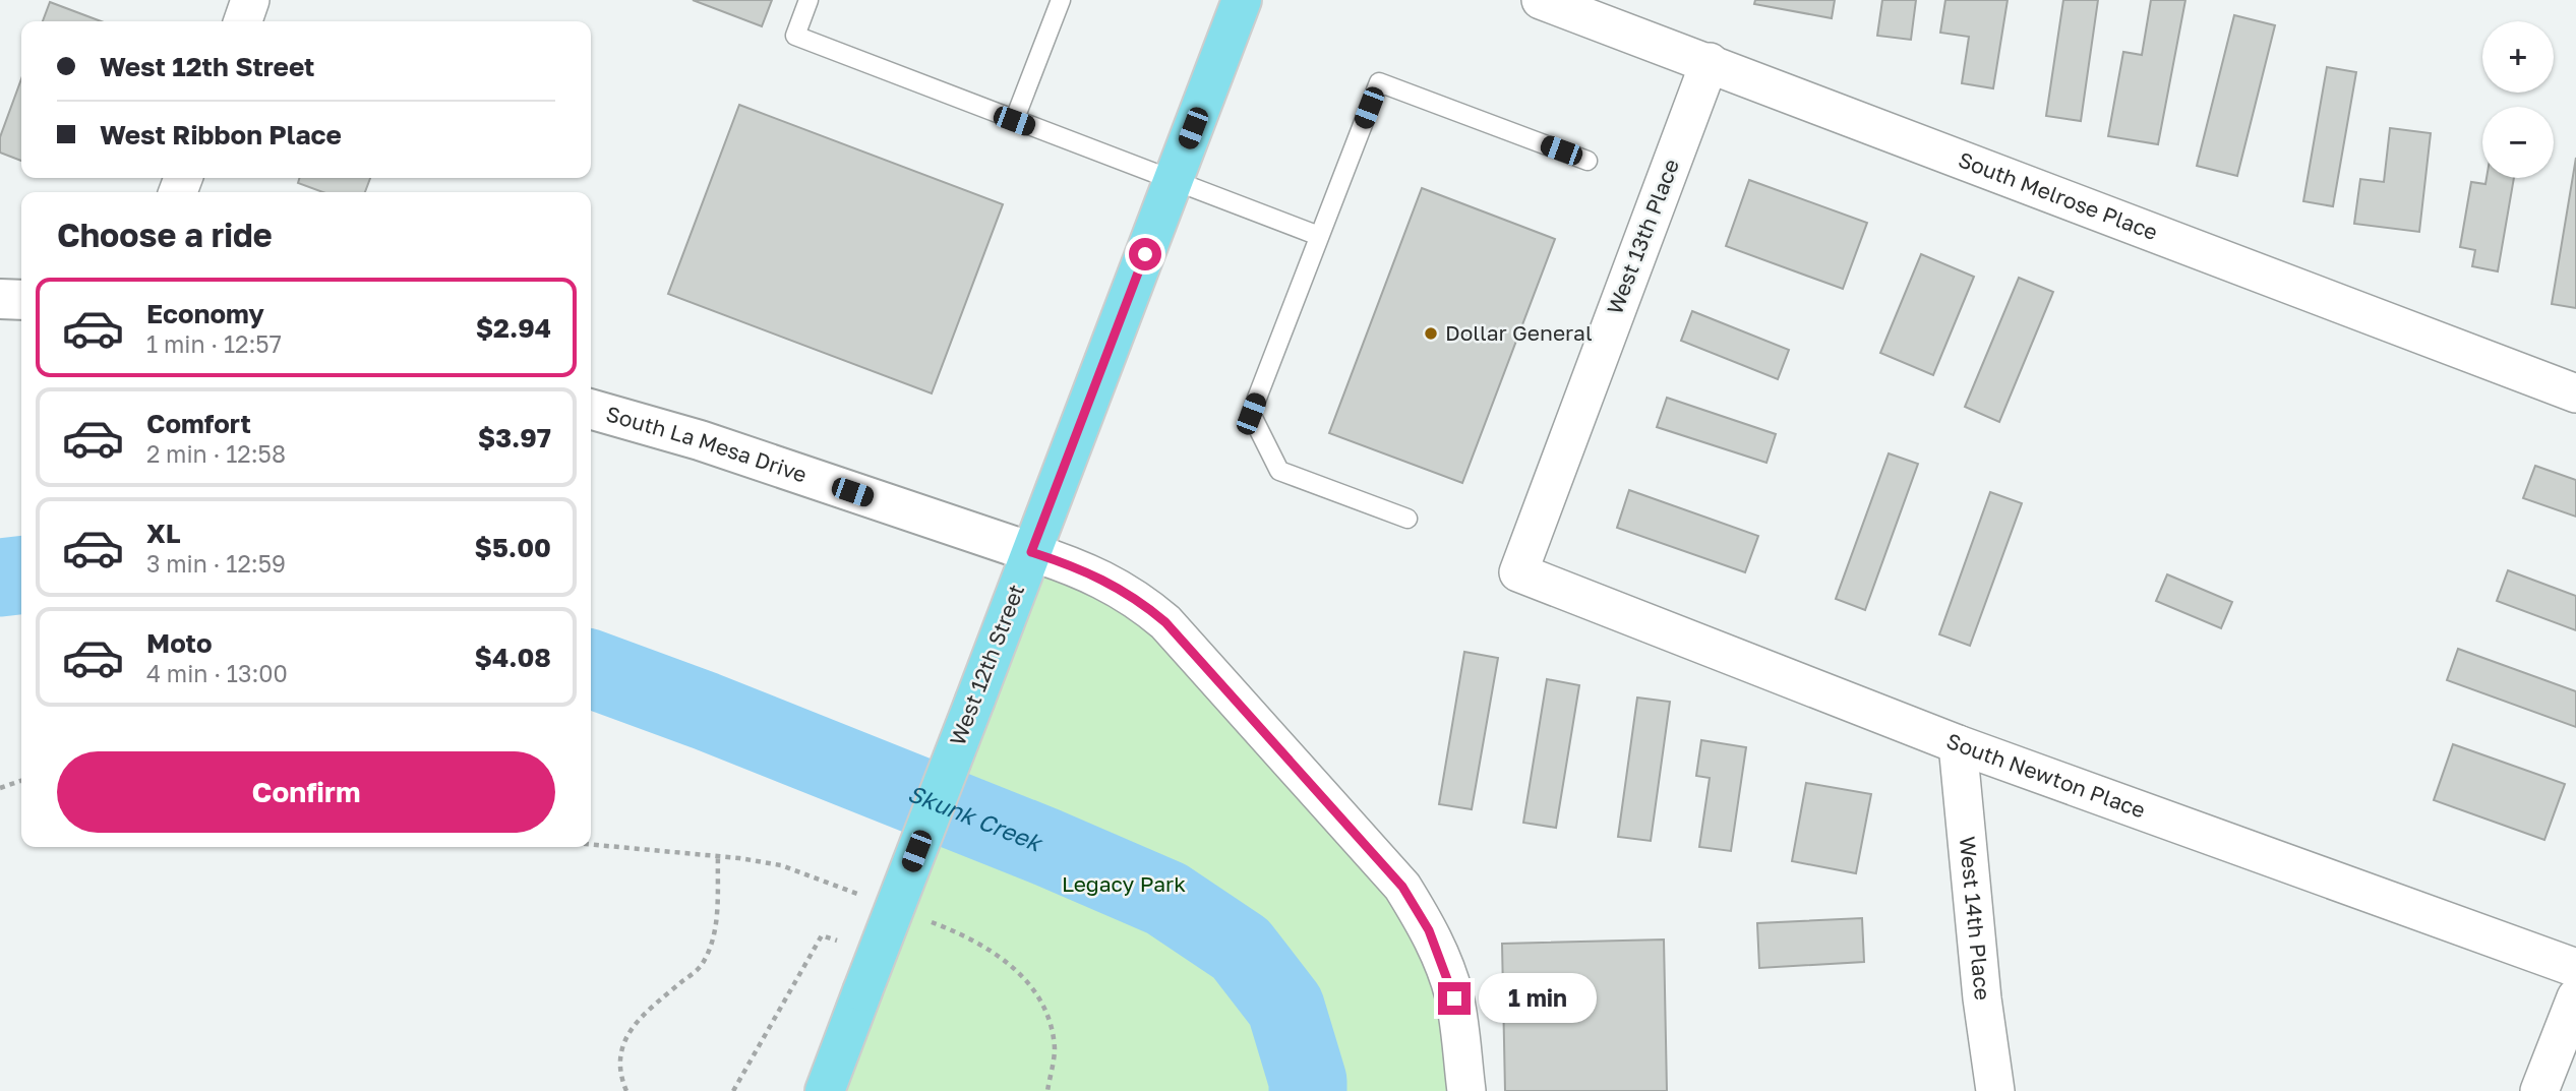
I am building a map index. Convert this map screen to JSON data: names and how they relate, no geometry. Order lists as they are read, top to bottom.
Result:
{
  "streets": {
    "main road": ["West 12th Street"],
    "street": [
      "South Melrose Place",
      "West 13th Place",
      "South La Mesa Drive",
      "South Newton Place",
      "West 14th Place"
    ]
  },
  "crossings": [
    ["South Melrose Place", "West 13th Place"],
    ["West 13th Place", "South Newton Place"],
    ["South La Mesa Drive", "West 12th Street"],
    ["South Newton Place", "West 14th Place"]
  ],
  "water": ["Skunk Creek"],
  "parks": ["Legacy Park"],
  "places": ["Dollar General"],
  "page": {
    "map_buttons": ["+", "−"],
    "banner": ["West 12th Street", "West Ribbon Place"],
    "heading": "Choose a ride",
    "list": [
      {
        "name": "Economy",
        "note": "1 min · 12:57",
        "value": "$2.94"
      },
      {
        "name": "Comfort",
        "note": "2 min · 12:58",
        "value": "$3.97"
      },
      {
        "name": "XL",
        "note": "3 min · 12:59",
        "value": "$5.00"
      },
      {
        "name": "Moto",
        "note": "4 min · 13:00",
        "value": "$4.08"
      }
    ],
    "buttons": "Confirm",
    "bubble": "1 min"
  }
}
